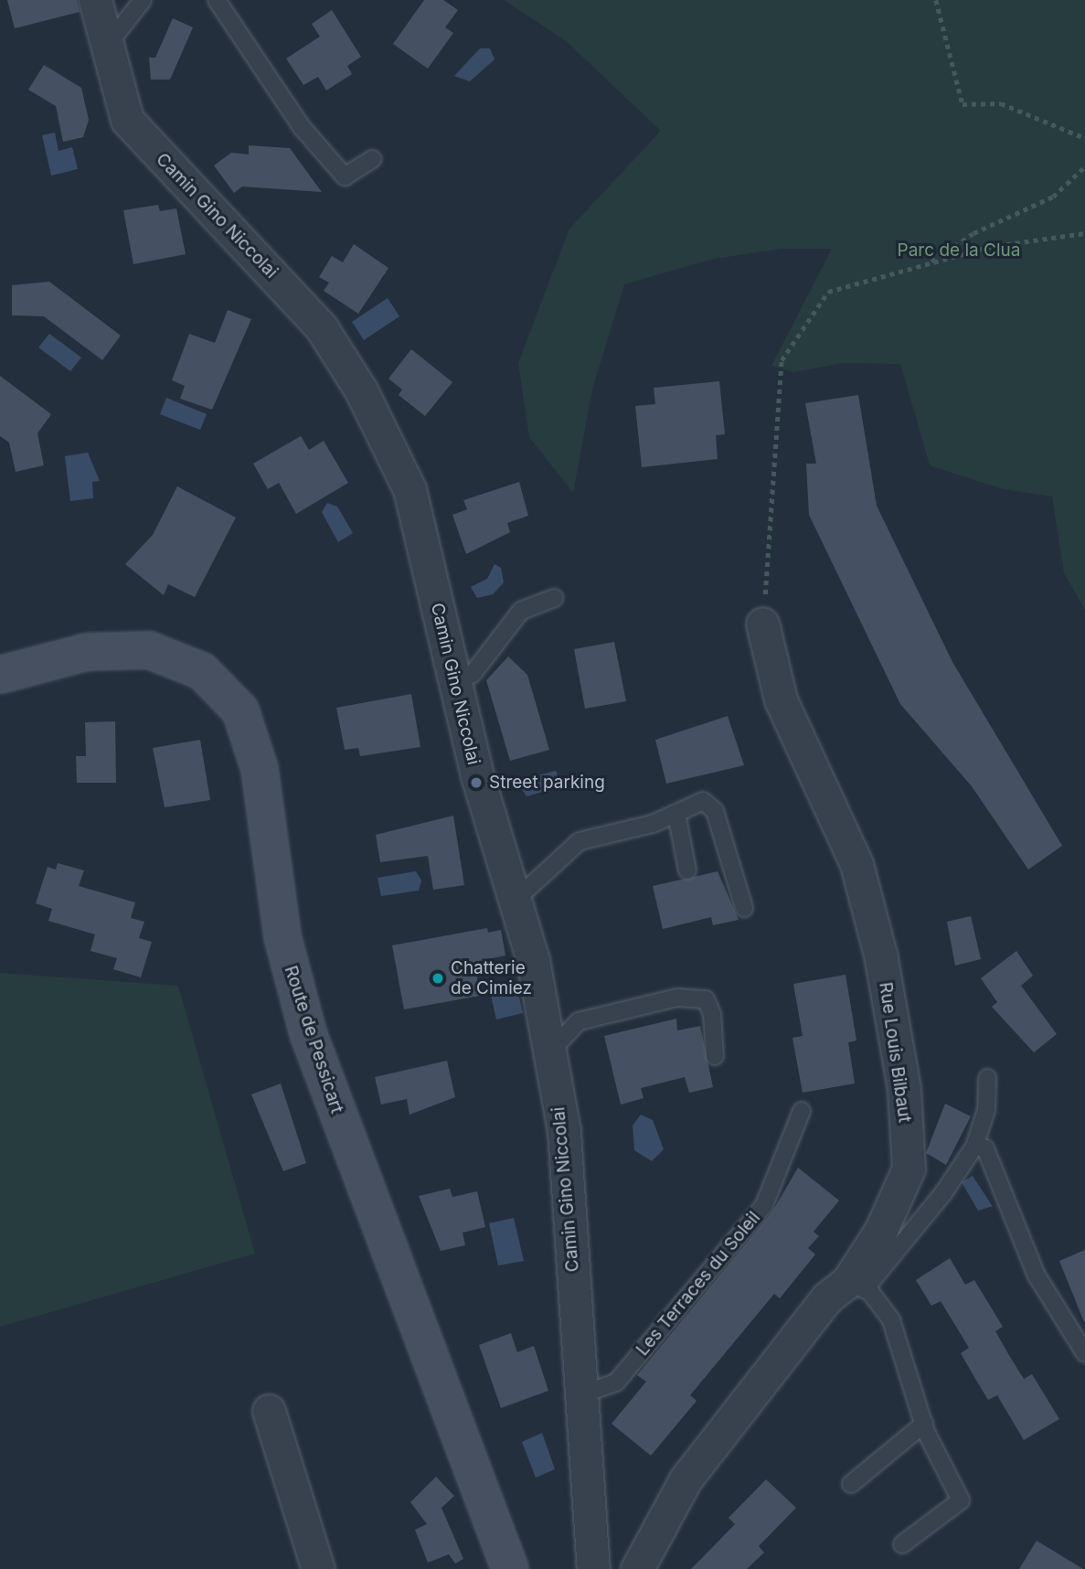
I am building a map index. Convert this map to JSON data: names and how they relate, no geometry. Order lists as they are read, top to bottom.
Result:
{
  "streets": {
    "street": ["Camin Gino Niccolai", "Route de Pessicart", "Rue Louis Bilbaut"],
    "lane": ["Les Terraces du Soleil"]
  },
  "crossings": [
    ["Camin Gino Niccolai", "Les Terraces du Soleil"]
  ],
  "parks": ["Parc de la Clua"],
  "places": ["Street parking", "Chatterie de Cimiez"]
}
